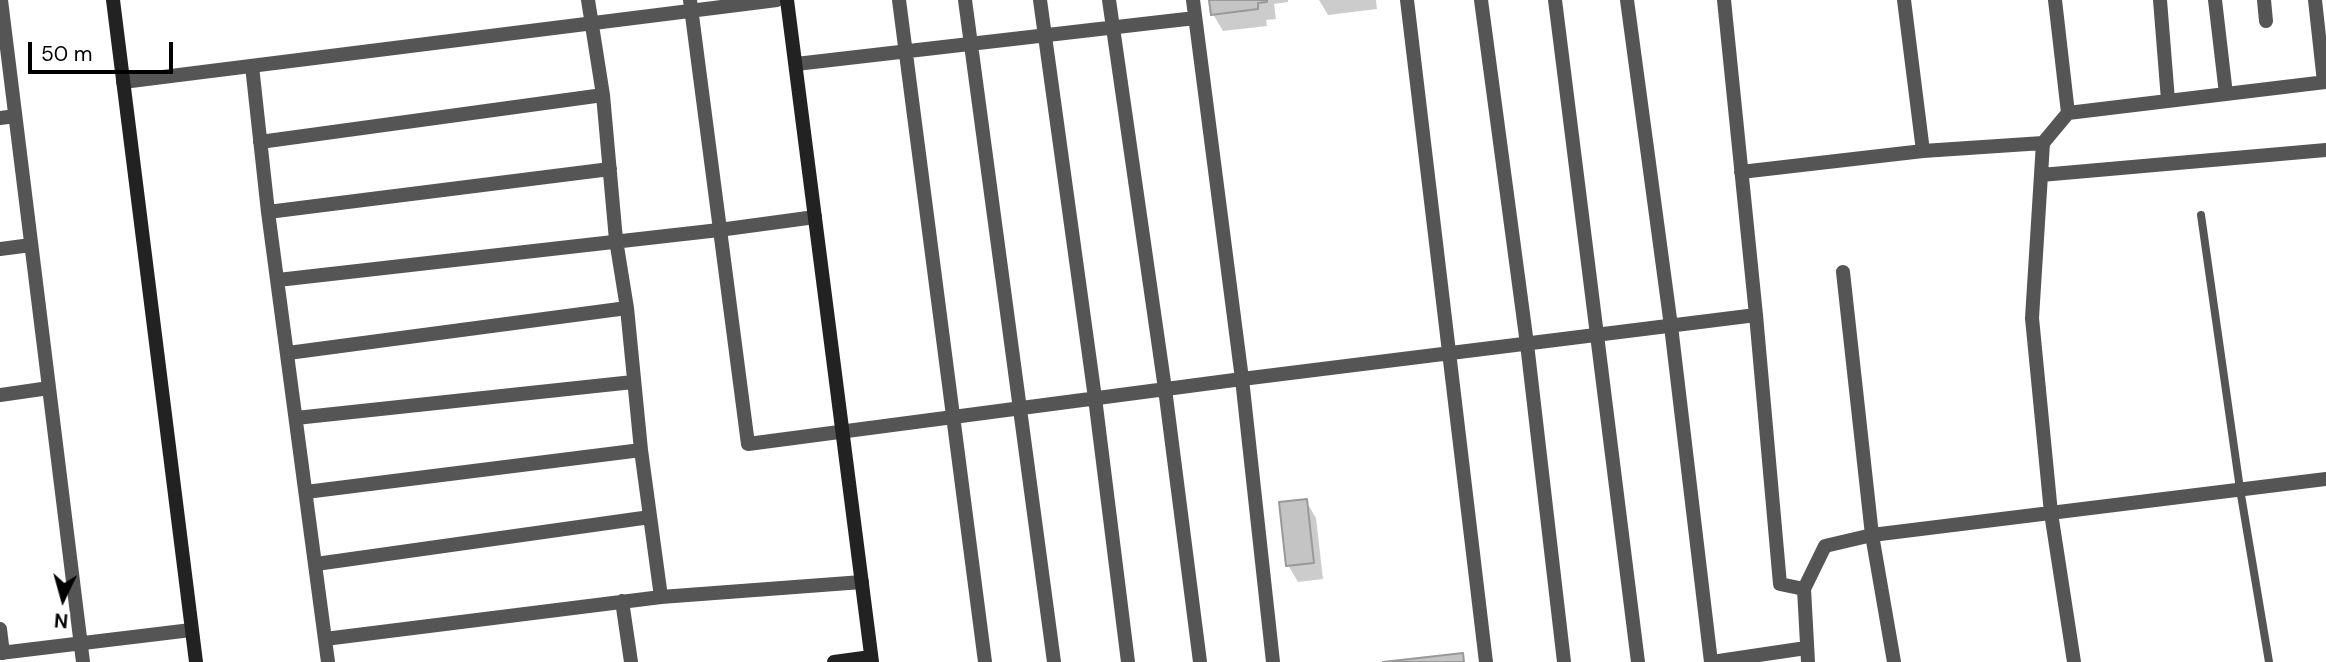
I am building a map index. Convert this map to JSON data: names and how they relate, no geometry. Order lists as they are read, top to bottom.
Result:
{
  "scale_bar": "50 m",
  "north": "bottom"
}
